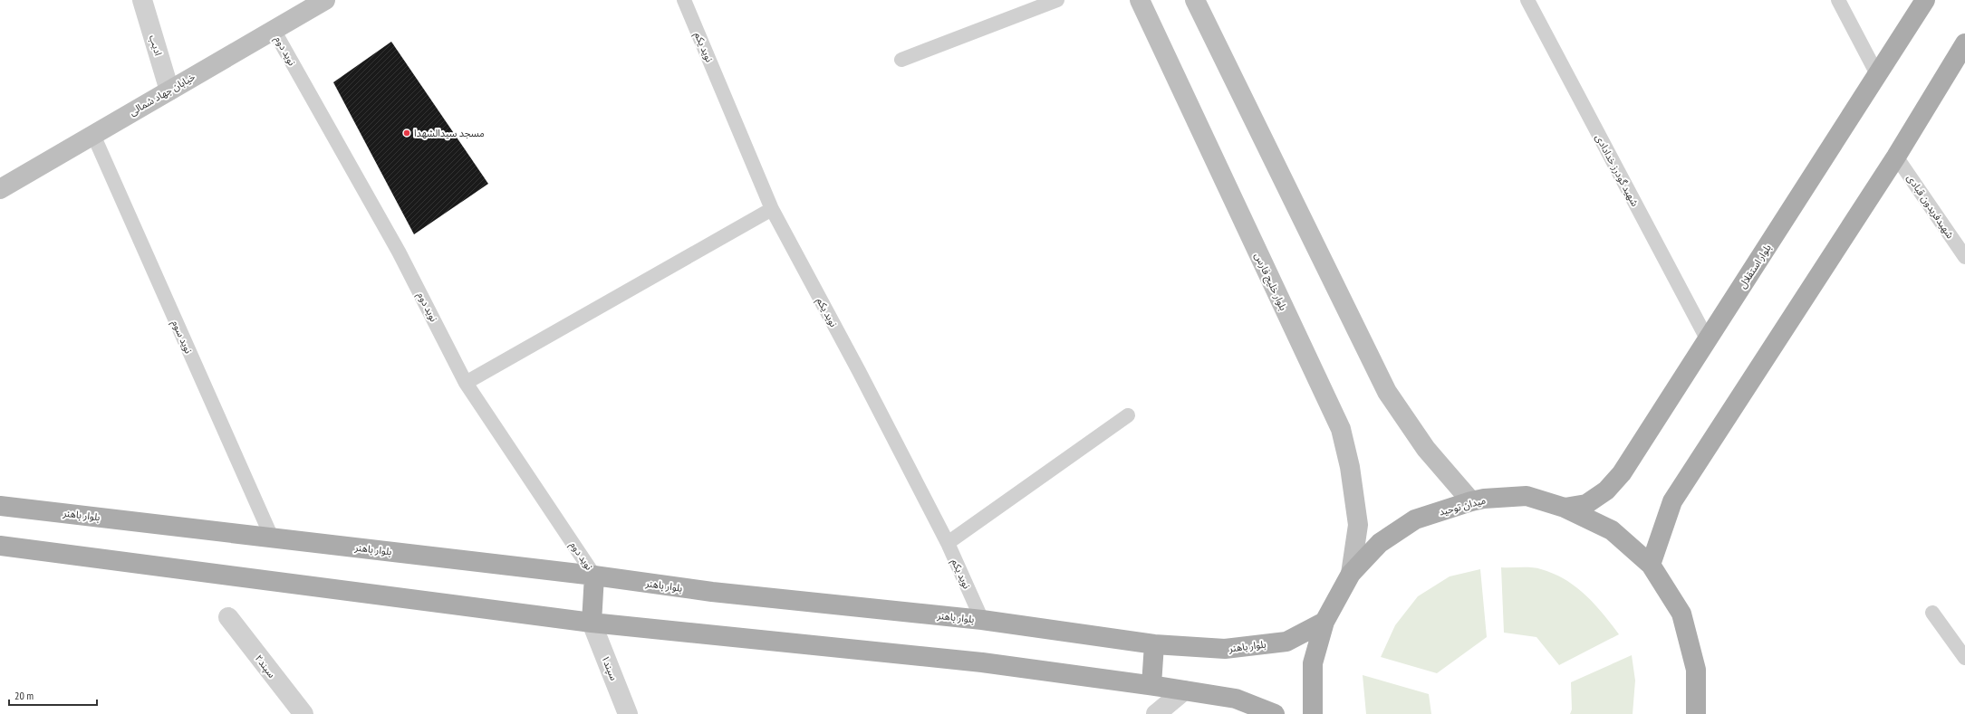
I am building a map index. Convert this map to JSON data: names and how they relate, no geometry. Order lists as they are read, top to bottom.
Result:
{
  "streets": {
    "main road": [
      "خیابان جهاد شمالی",
      "بلوار استقلال",
      "بلوار خلیج فارس",
      "میدان توحید",
      "بلوار باهنر"
    ],
    "street": ["ادیب", "سپند۲", "سپند۱"],
    "lane": [
      "نوید یکم",
      "نوید دوم",
      "شهید گودرز خدادادی",
      "شهیدفریدون قبادی",
      "نوید سوم"
    ]
  },
  "crossings": [
    ["ادیب", "خیابان جهاد شمالی"],
    ["نوید یکم", "بلوار باهنر"],
    ["نوید دوم", "خیابان جهاد شمالی"],
    ["نوید دوم", "بلوار باهنر"],
    ["خیابان جهاد شمالی", "نوید سوم"],
    ["شهید گودرز خدادادی", "بلوار استقلال"],
    ["بلوار استقلال", "میدان توحید"],
    ["بلوار خلیج فارس", "میدان توحید"],
    ["نوید سوم", "بلوار باهنر"],
    ["میدان توحید", "بلوار باهنر"]
  ],
  "places": ["مسجد سیدالشهدا"],
  "scale_bar": "20 m"
}
